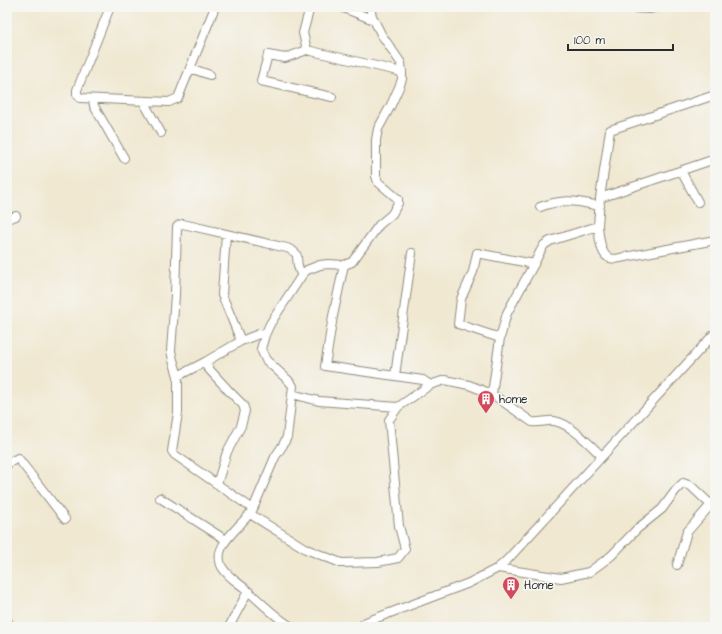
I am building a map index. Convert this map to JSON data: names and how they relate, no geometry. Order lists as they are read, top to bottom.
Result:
{
  "places": {
    "building": ["home", "Home"]
  },
  "scale_bar": "100 m"
}
